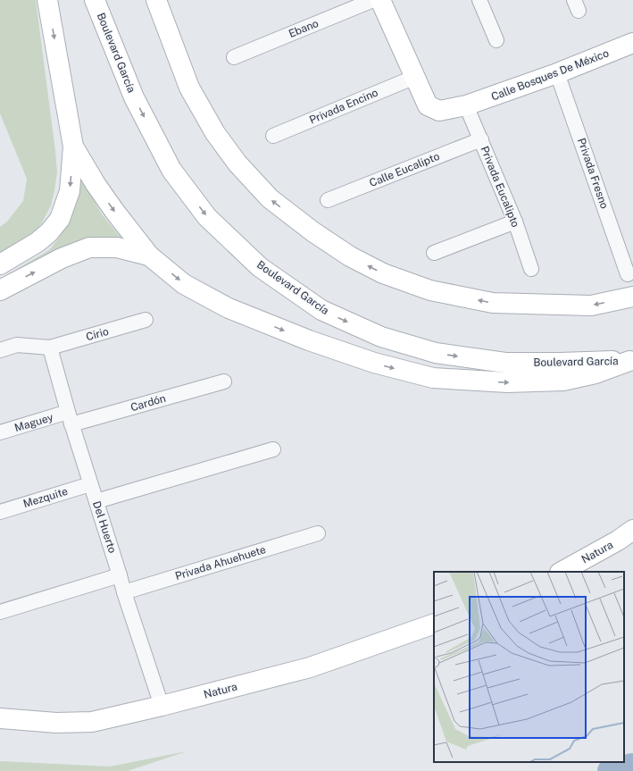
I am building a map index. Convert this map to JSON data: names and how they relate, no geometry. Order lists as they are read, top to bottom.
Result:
{
  "streets": {
    "main road": ["Boulevard García", "Calle Bosques De México", "Natura"],
    "street": [
      "Ebano",
      "Privada Encino",
      "Calle Eucalipto",
      "Privada Fresno",
      "Privada Eucalipto",
      "Cirio",
      "Cardón",
      "Maguey",
      "Mezquite",
      "Del Huerto",
      "Privada Ahuehuete"
    ]
  },
  "crossings": [
    ["Calle Bosques De México", "Privada Encino"],
    ["Calle Bosques De México", "Privada Fresno"],
    ["Calle Bosques De México", "Privada Eucalipto"],
    ["Calle Eucalipto", "Privada Eucalipto"],
    ["Cirio", "Del Huerto"],
    ["Cardón", "Maguey"],
    ["Cardón", "Del Huerto"],
    ["Maguey", "Del Huerto"],
    ["Mezquite", "Del Huerto"],
    ["Del Huerto", "Natura"],
    ["Del Huerto", "Privada Ahuehuete"]
  ]
}
